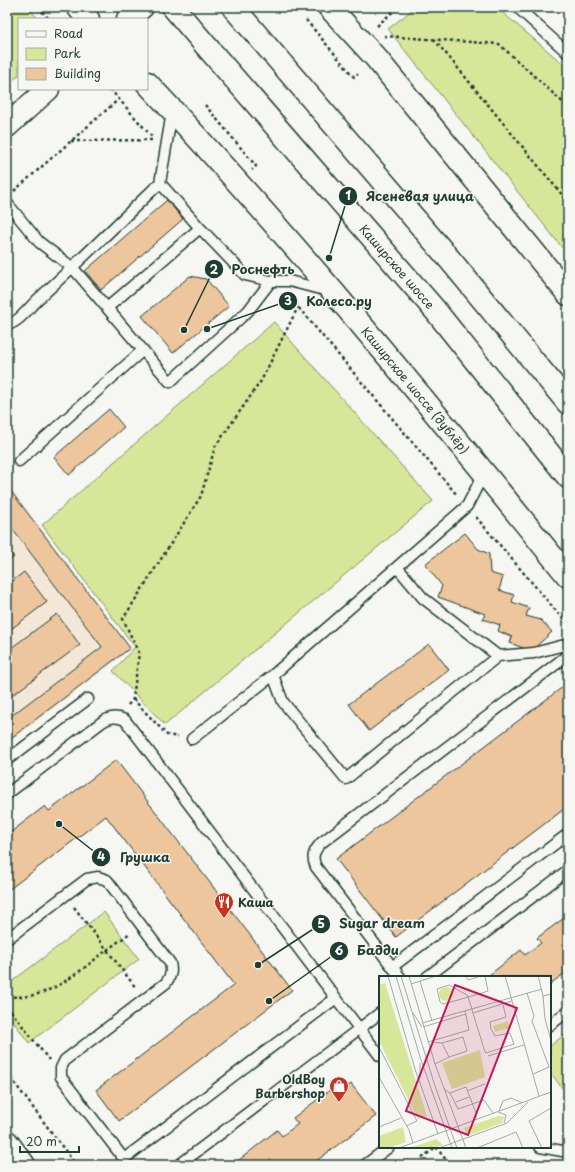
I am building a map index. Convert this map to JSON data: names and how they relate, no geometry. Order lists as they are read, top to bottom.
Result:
{
  "streets": {
    "main road": ["Каширское шоссе", "Каширское шоссе (дублёр)"]
  },
  "places": {
    "other": [
      "Ясеневая улица",
      "Колесо.ру",
      "Роснефть",
      "Грушка",
      "Sugar dream",
      "Бадди"
    ],
    "restaurant": ["Каша"],
    "shop": ["OldBoy Barbershop"]
  },
  "legend": ["Road", "Park", "Building"],
  "scale_bar": "20 m"
}
